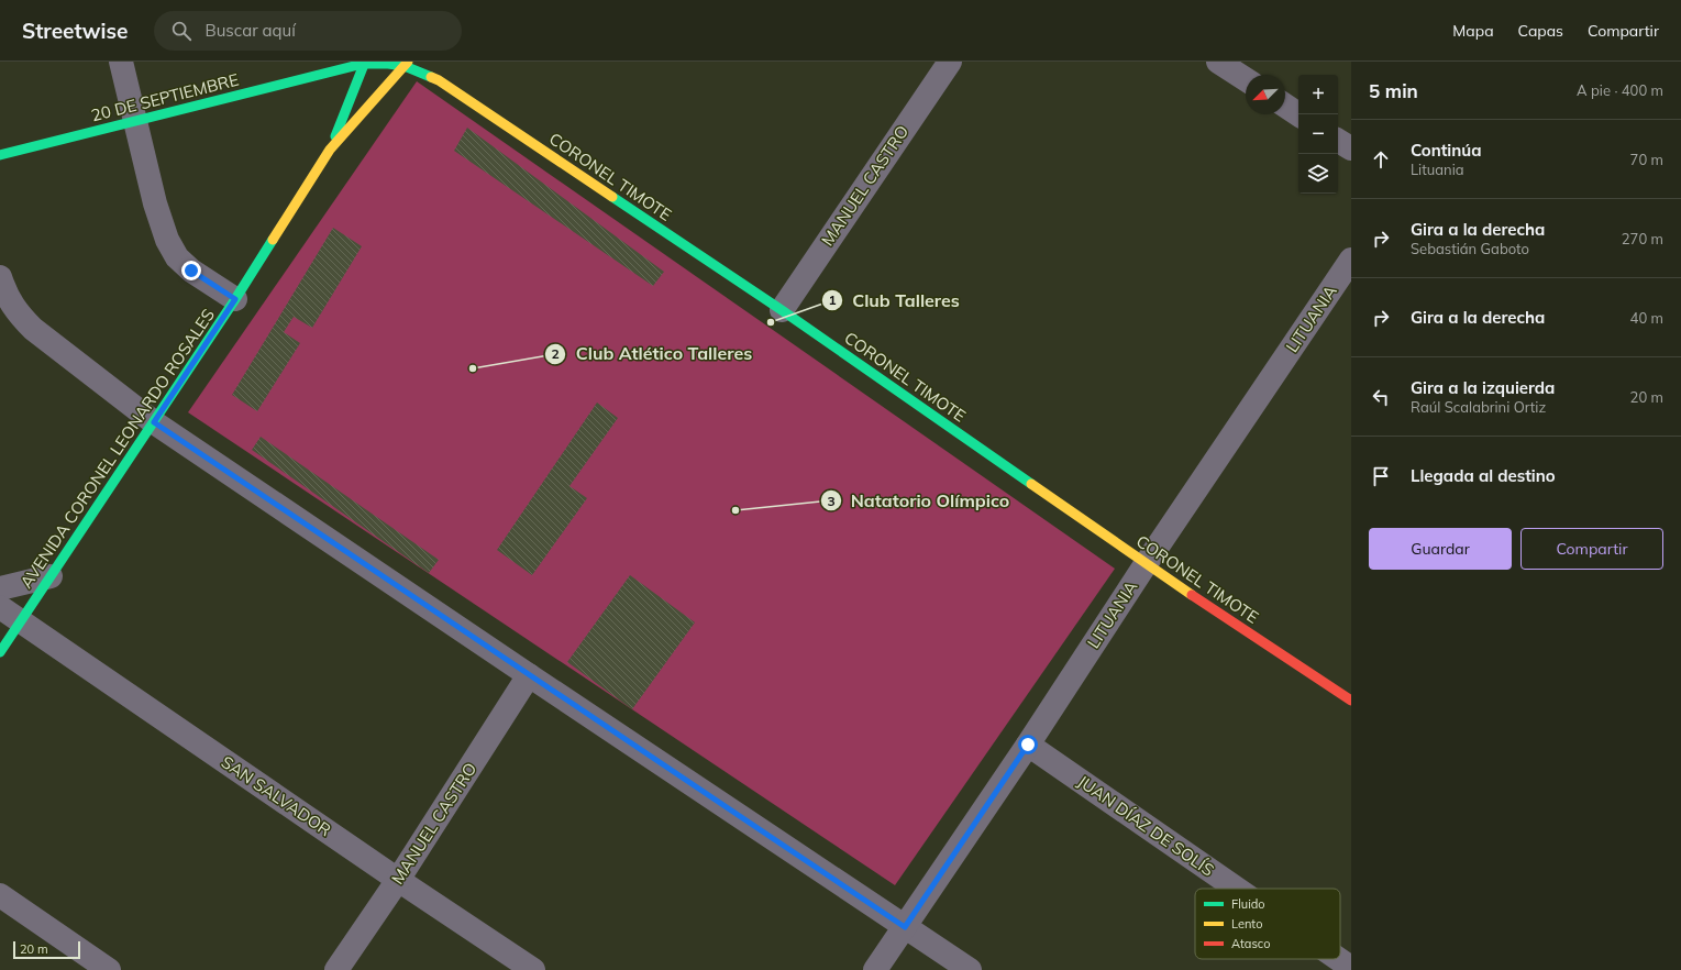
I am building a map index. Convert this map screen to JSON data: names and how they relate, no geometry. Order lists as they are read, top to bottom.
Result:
{
  "streets": {
    "street": [
      "20 DE SEPTIEMBRE",
      "CORONEL TIMOTE",
      "MANUEL CASTRO",
      "LITUANIA",
      "AVENIDA CORONEL LEONARDO ROSALES",
      "SAN SALVADOR",
      "JUAN DÍAZ DE SOLÍS"
    ]
  },
  "crossings": [
    ["20 DE SEPTIEMBRE", "CORONEL TIMOTE"],
    ["20 DE SEPTIEMBRE", "AVENIDA CORONEL LEONARDO ROSALES"],
    ["CORONEL TIMOTE", "MANUEL CASTRO"],
    ["CORONEL TIMOTE", "LITUANIA"],
    ["CORONEL TIMOTE", "AVENIDA CORONEL LEONARDO ROSALES"],
    ["MANUEL CASTRO", "SAN SALVADOR"],
    ["LITUANIA", "JUAN DÍAZ DE SOLÍS"],
    ["AVENIDA CORONEL LEONARDO ROSALES", "SAN SALVADOR"]
  ],
  "places": ["Club Talleres", "Club Atlético Talleres", "Natatorio Olímpico"],
  "legend": ["Fluido", "Lento", "Atasco"],
  "scale_bar": "20 m",
  "north": "bottom left",
  "page": {
    "header": "Streetwise",
    "search": "Buscar aquí",
    "nav": ["Mapa", "Capas", "Compartir"],
    "heading": ["5 min", "A pie · 400 m"],
    "map_buttons": ["+", "−"],
    "list": [
      ["Continúa", "Lituania", "70 m"],
      ["Gira a la derecha", "Sebastián Gaboto", "270 m"],
      ["Gira a la derecha", "40 m"],
      ["Gira a la izquierda", "Raúl Scalabrini Ortiz", "20 m"],
      "Llegada al destino"
    ],
    "buttons": ["Guardar", "Compartir"],
    "scale": "20 m"
  }
}
